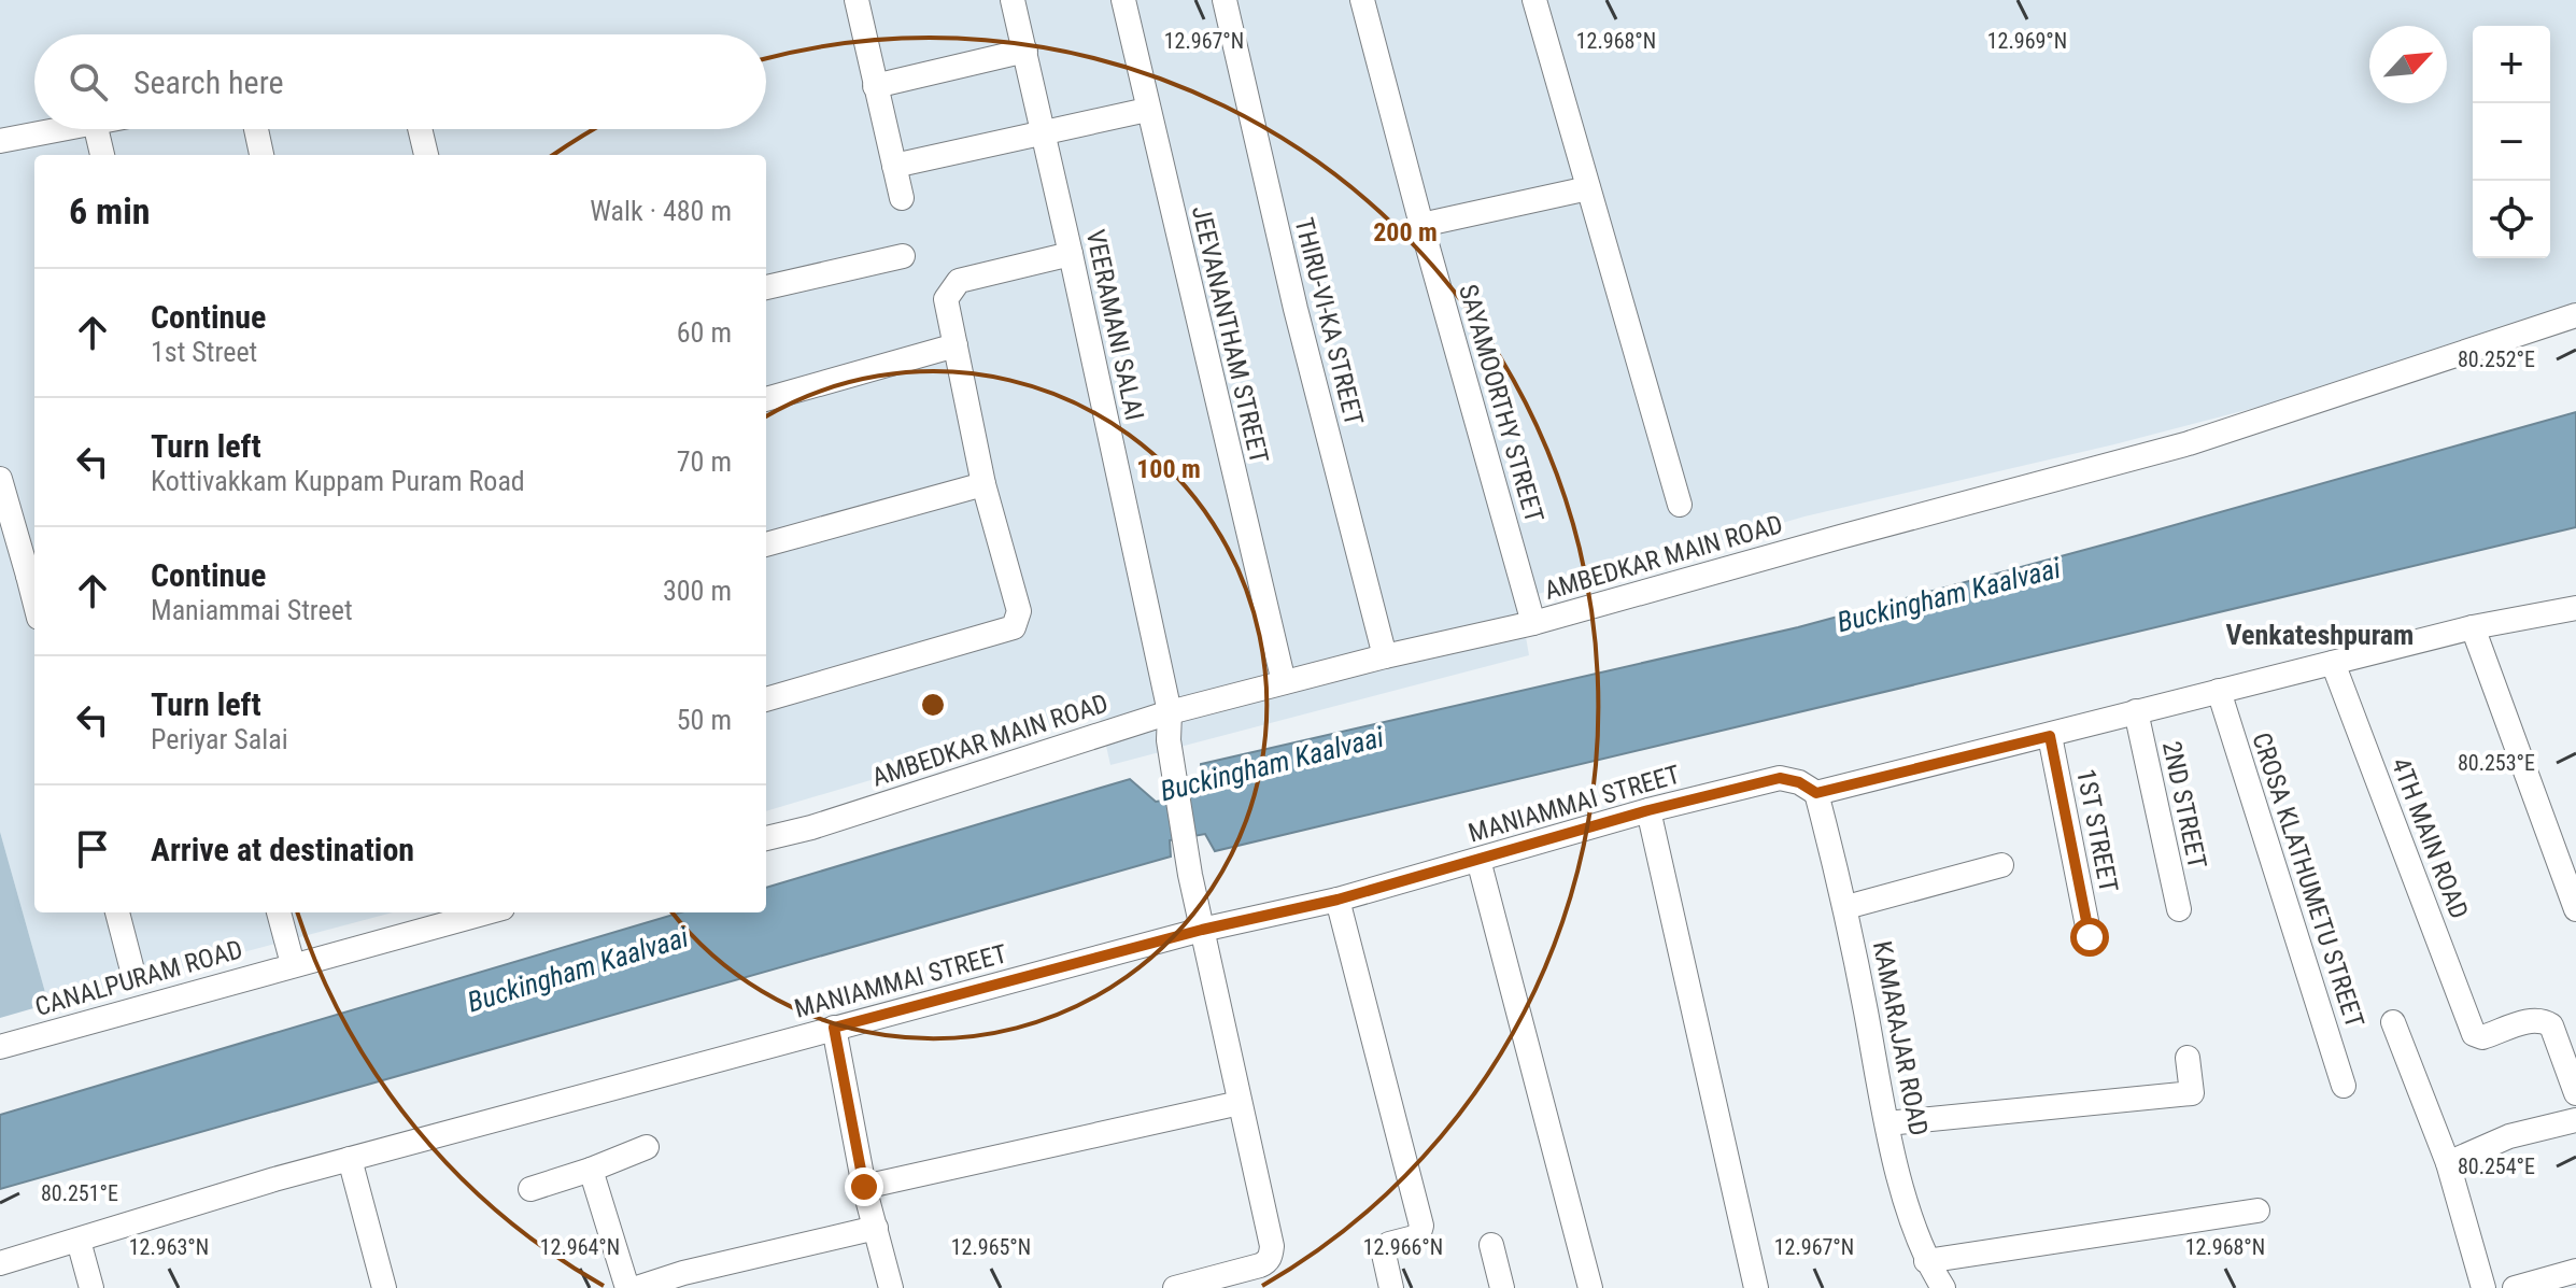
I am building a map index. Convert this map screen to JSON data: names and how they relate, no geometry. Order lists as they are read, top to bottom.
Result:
{
  "streets": {
    "street": [
      "THIRU-VI-KA STREET",
      "VEERAMANI SALAI",
      "JEEVANANTHAM STREET",
      "SAYAMOORTHY STREET",
      "AMBEDKAR MAIN ROAD",
      "MANIAMMAI STREET",
      "2ND STREET",
      "1ST STREET",
      "4TH MAIN ROAD",
      "CROSA KLATHUMETU STREET",
      "CANALPURAM ROAD",
      "KAMARAJAR ROAD"
    ]
  },
  "crossings": [
    ["THIRU-VI-KA STREET", "AMBEDKAR MAIN ROAD"],
    ["VEERAMANI SALAI", "AMBEDKAR MAIN ROAD"],
    ["VEERAMANI SALAI", "MANIAMMAI STREET"],
    ["JEEVANANTHAM STREET", "AMBEDKAR MAIN ROAD"],
    ["SAYAMOORTHY STREET", "AMBEDKAR MAIN ROAD"],
    ["MANIAMMAI STREET", "KAMARAJAR ROAD"]
  ],
  "districts": ["Venkateshpuram"],
  "water": ["Buckingham Kaalvaai"],
  "north": "top right",
  "page": {
    "map_buttons": ["+", "−"],
    "search": "Search here",
    "heading": ["6 min", "Walk · 480 m"],
    "list": [
      ["Continue", "1st Street", "60 m"],
      ["Turn left", "Kottivakkam Kuppam Puram Road", "70 m"],
      ["Continue", "Maniammai Street", "300 m"],
      ["Turn left", "Periyar Salai", "50 m"],
      "Arrive at destination"
    ]
  },
  "coordinates": [
    "12.967°N",
    "12.968°N",
    "12.969°N",
    "80.252°E",
    "80.253°E",
    "80.254°E",
    "80.251°E",
    "12.963°N",
    "12.964°N",
    "12.965°N",
    "12.966°N"
  ],
  "rings": ["200 m", "100 m"]
}
